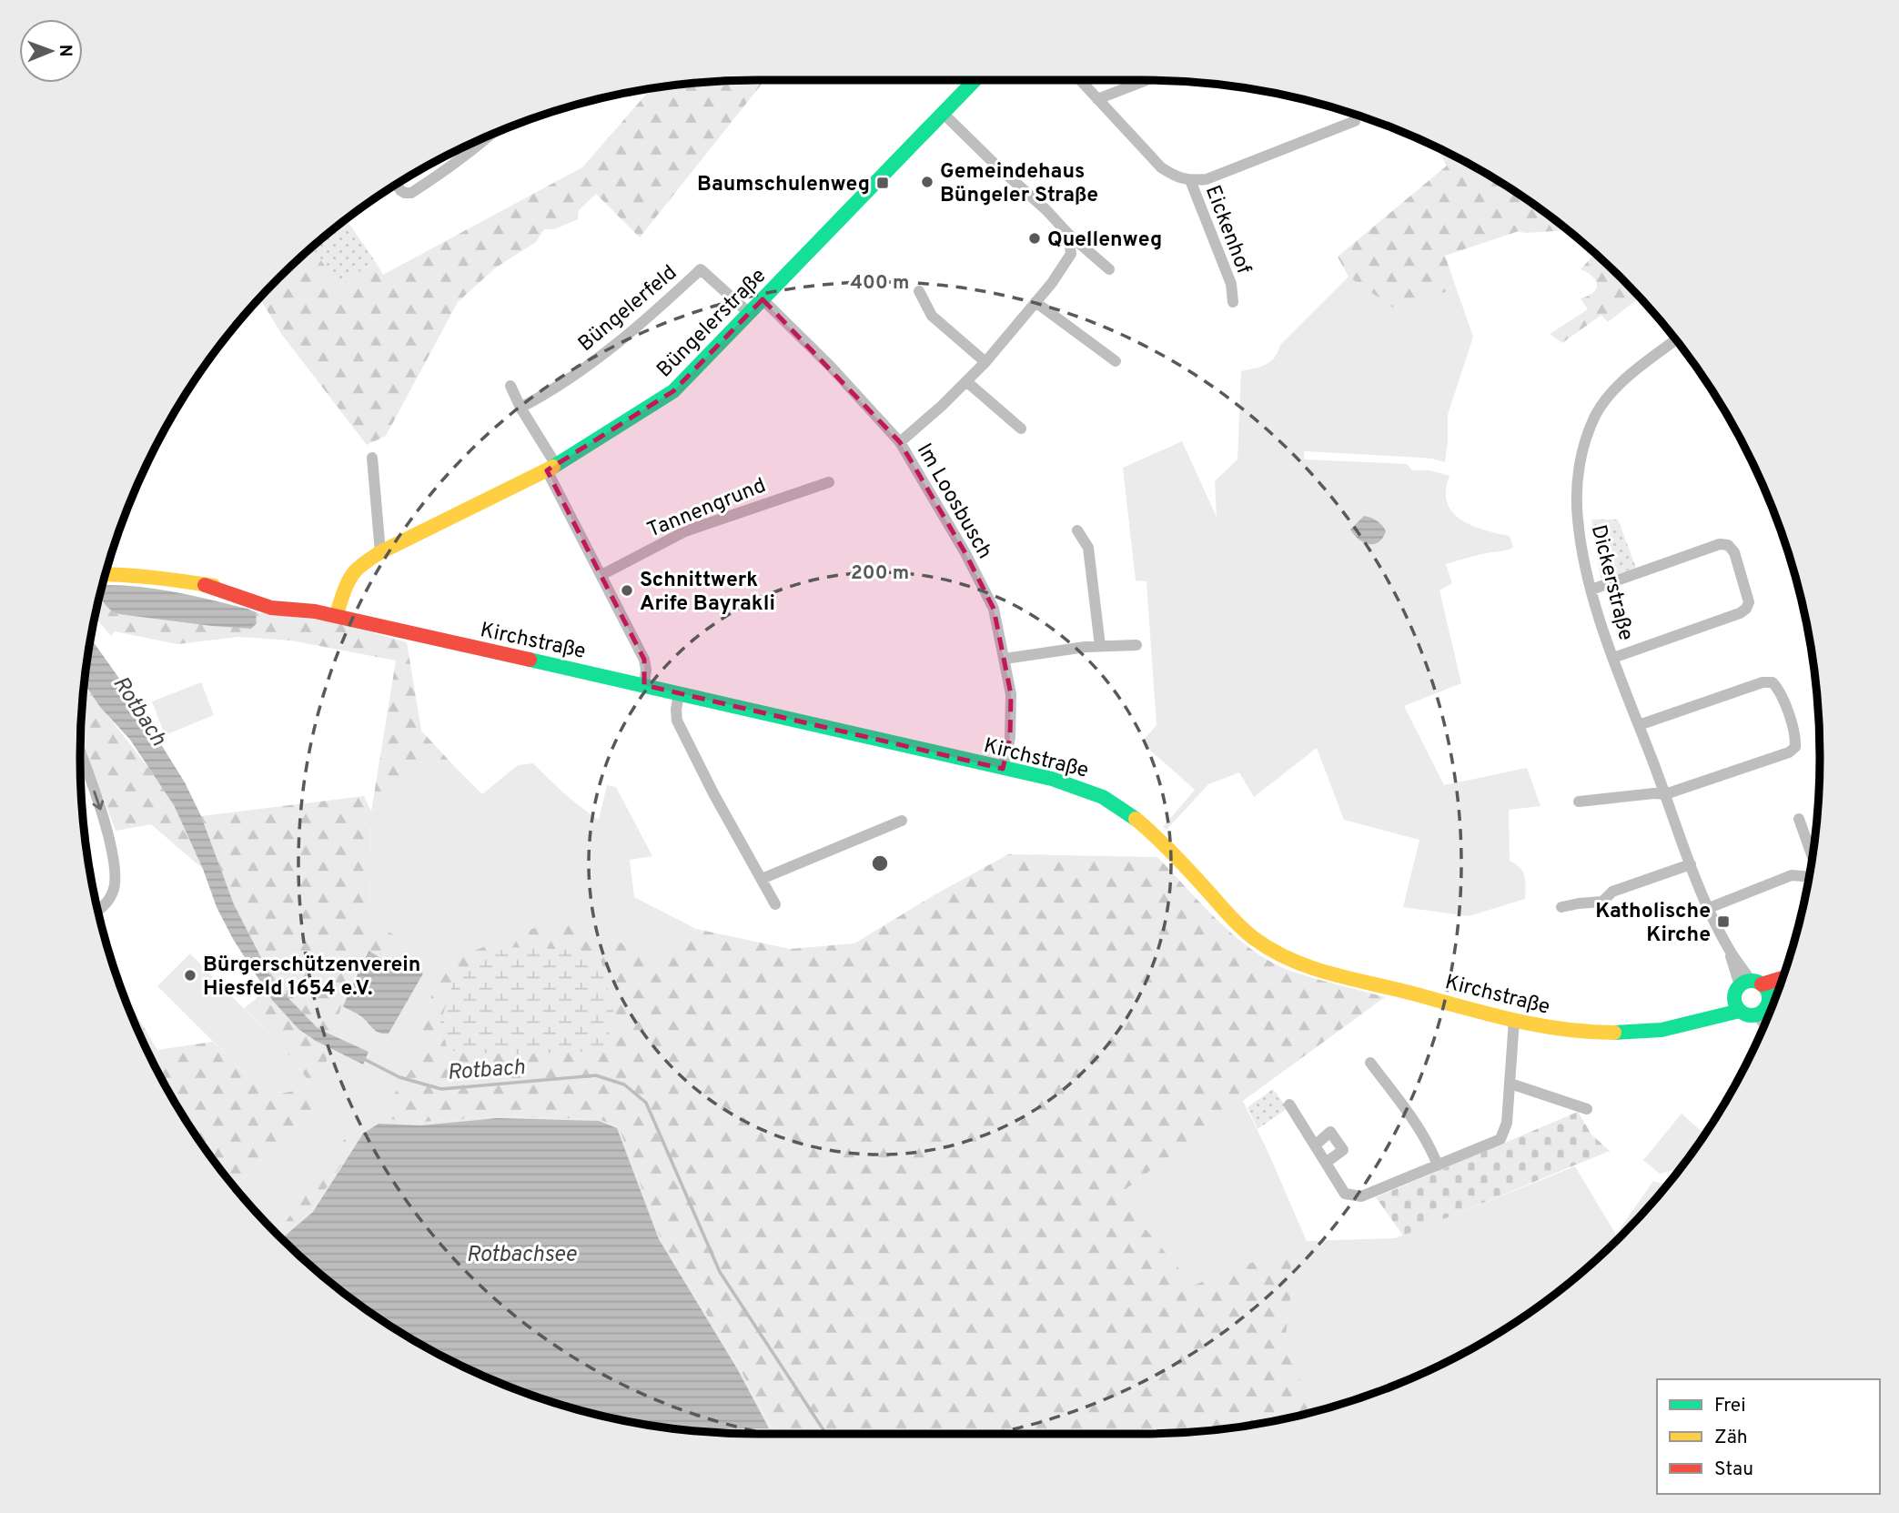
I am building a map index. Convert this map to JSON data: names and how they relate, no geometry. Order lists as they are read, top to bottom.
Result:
{
  "streets": {
    "street": [
      "Eickenhof",
      "Büngelerfeld",
      "Büngelerstraße",
      "Im Loosbusch",
      "Tannengrund",
      "Dickerstraße",
      "Kirchstraße"
    ]
  },
  "crossings": [
    ["Büngelerfeld", "Büngelerstraße"],
    ["Büngelerstraße", "Im Loosbusch"],
    ["Büngelerstraße", "Kirchstraße"],
    ["Im Loosbusch", "Kirchstraße"],
    ["Dickerstraße", "Kirchstraße"]
  ],
  "water": ["Rotbach", "Rotbachsee"],
  "places": {
    "other": [
      "Gemeindehaus Büngeler Straße",
      "Quellenweg",
      "Schnittwerk Arife Bayrakli",
      "Bürgerschützenverein Hiesfeld 1654 e.V."
    ],
    "transit": ["Baumschulenweg", "Katholische Kirche"]
  },
  "legend": ["Frei", "Zäh", "Stau"],
  "north": "right",
  "rings": ["400 m", "200 m"]
}
